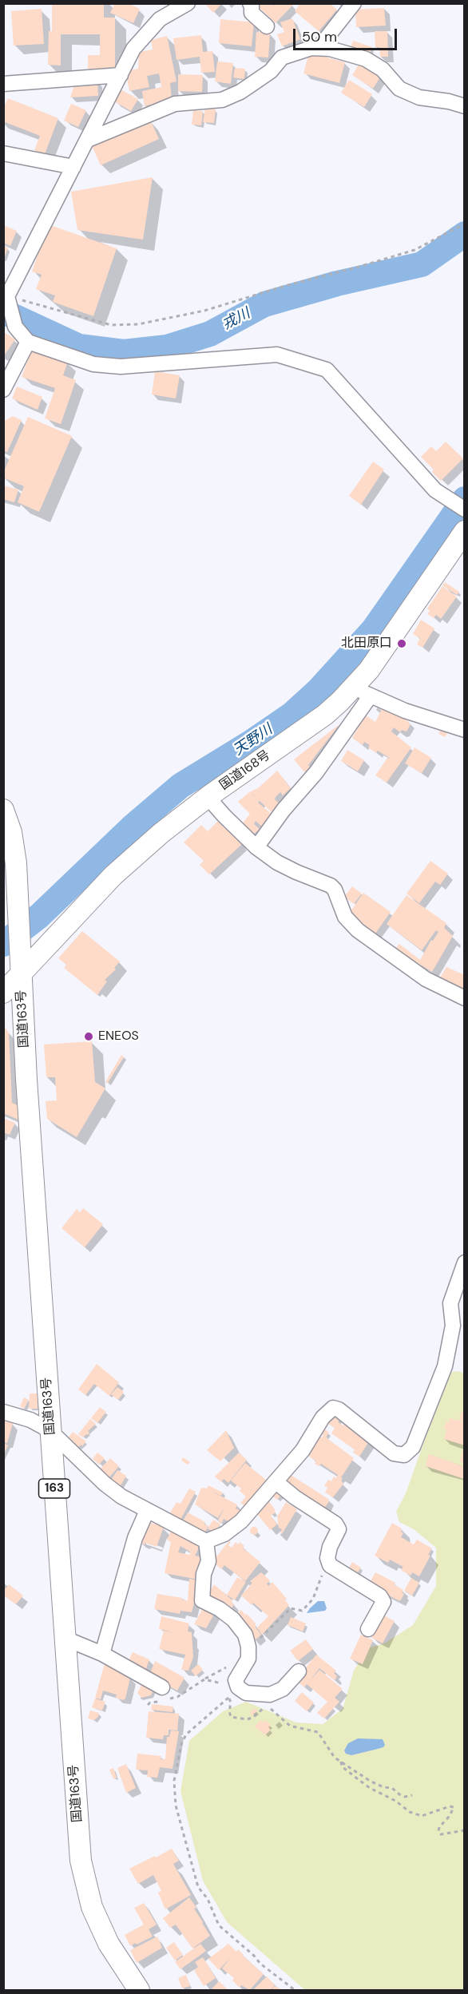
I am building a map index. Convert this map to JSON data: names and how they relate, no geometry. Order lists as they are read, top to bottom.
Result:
{
  "streets": {
    "highway": ["国道168号", "国道163号", "163"]
  },
  "crossings": [
    ["国道168号", "国道163号"]
  ],
  "water": ["戎川", "天野川"],
  "places": ["北田原口", "ENEOS"],
  "scale_bar": "50 m"
}
